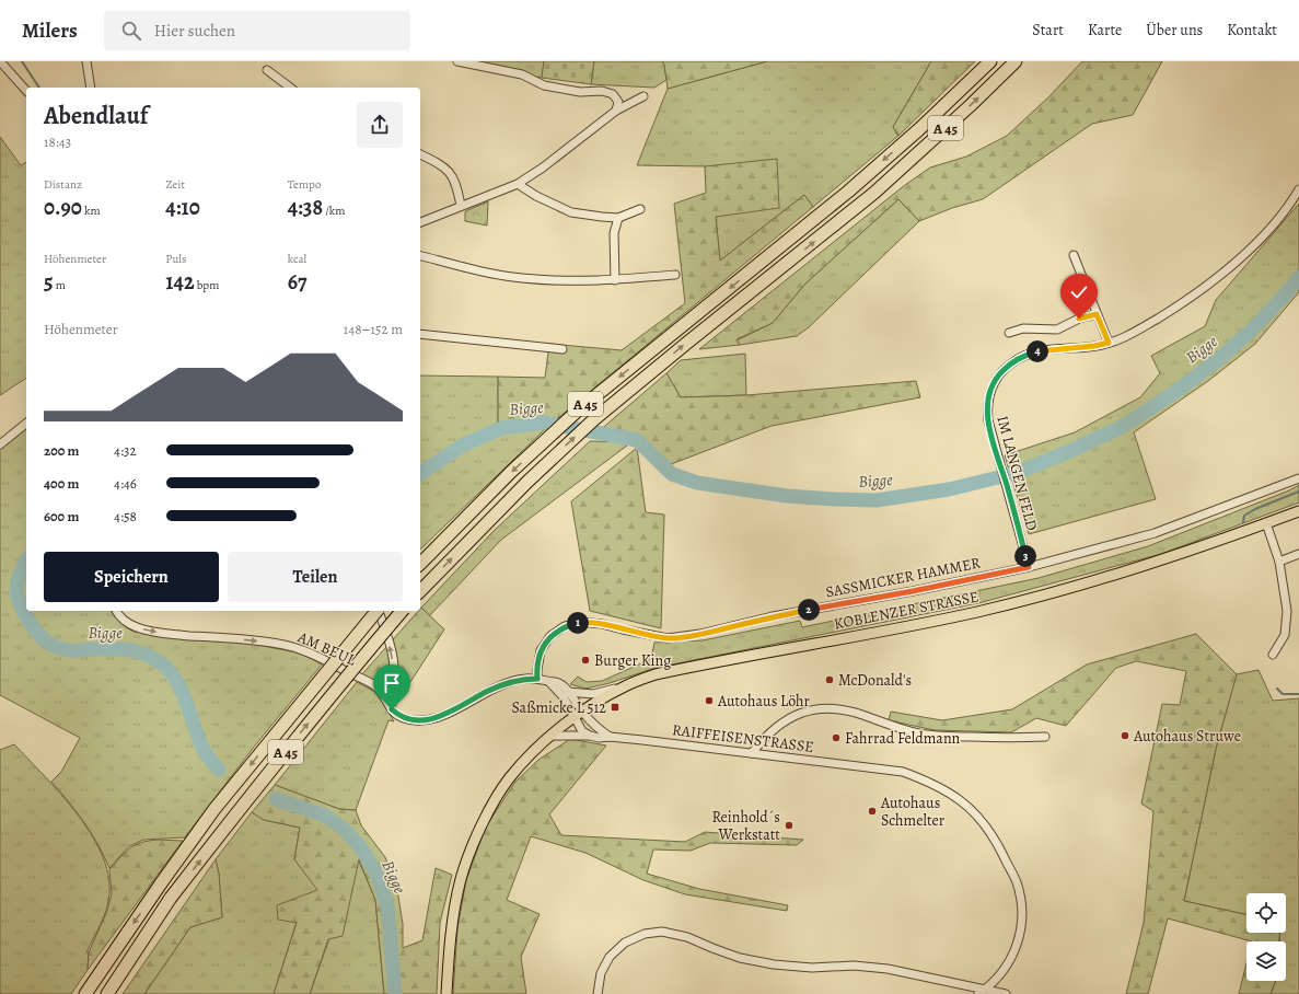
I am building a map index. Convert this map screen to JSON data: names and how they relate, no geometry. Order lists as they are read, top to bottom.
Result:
{
  "streets": {
    "highway": ["A 45"],
    "main road": ["KOBLENZER STRASSE"],
    "street": [
      "IM LANGEN FELD",
      "SASSMICKER HAMMER",
      "AM BEUL",
      "RAIFFEISENSTRASSE"
    ]
  },
  "crossings": [
    ["IM LANGEN FELD", "SASSMICKER HAMMER"],
    ["KOBLENZER STRASSE", "RAIFFEISENSTRASSE"]
  ],
  "one_way": ["AM BEUL"],
  "water": ["Bigge"],
  "places": {
    "other": [
      "Burger King",
      "McDonald's",
      "Autohaus Löhr",
      "Autohaus Struwe",
      "Fahrrad Feldmann",
      "Autohaus Schmelter",
      "Reinhold´s Werkstatt"
    ],
    "transit": ["Saßmicke L 512"]
  },
  "page": {
    "header": "Milers",
    "search": "Hier suchen",
    "nav": [
      "Start",
      "Karte",
      "Über uns",
      "Kontakt"
    ],
    "heading": ["Abendlauf", "18:43"],
    "stats": [
      ["Distanz", "0.90 km"],
      ["Zeit", "4:10"],
      ["Tempo", "4:38 /km"],
      ["Höhenmeter", "5 m"],
      ["Puls", "142 bpm"],
      ["kcal", "67"]
    ],
    "chart": ["Höhenmeter", "148–152 m"],
    "pins": [
      "4",
      "3",
      "2",
      "1"
    ],
    "list": [
      {
        "name": "200 m",
        "note": "4:32"
      },
      {
        "name": "400 m",
        "note": "4:46"
      },
      {
        "name": "600 m",
        "note": "4:58"
      }
    ],
    "buttons": ["Speichern", "Teilen"]
  }
}
